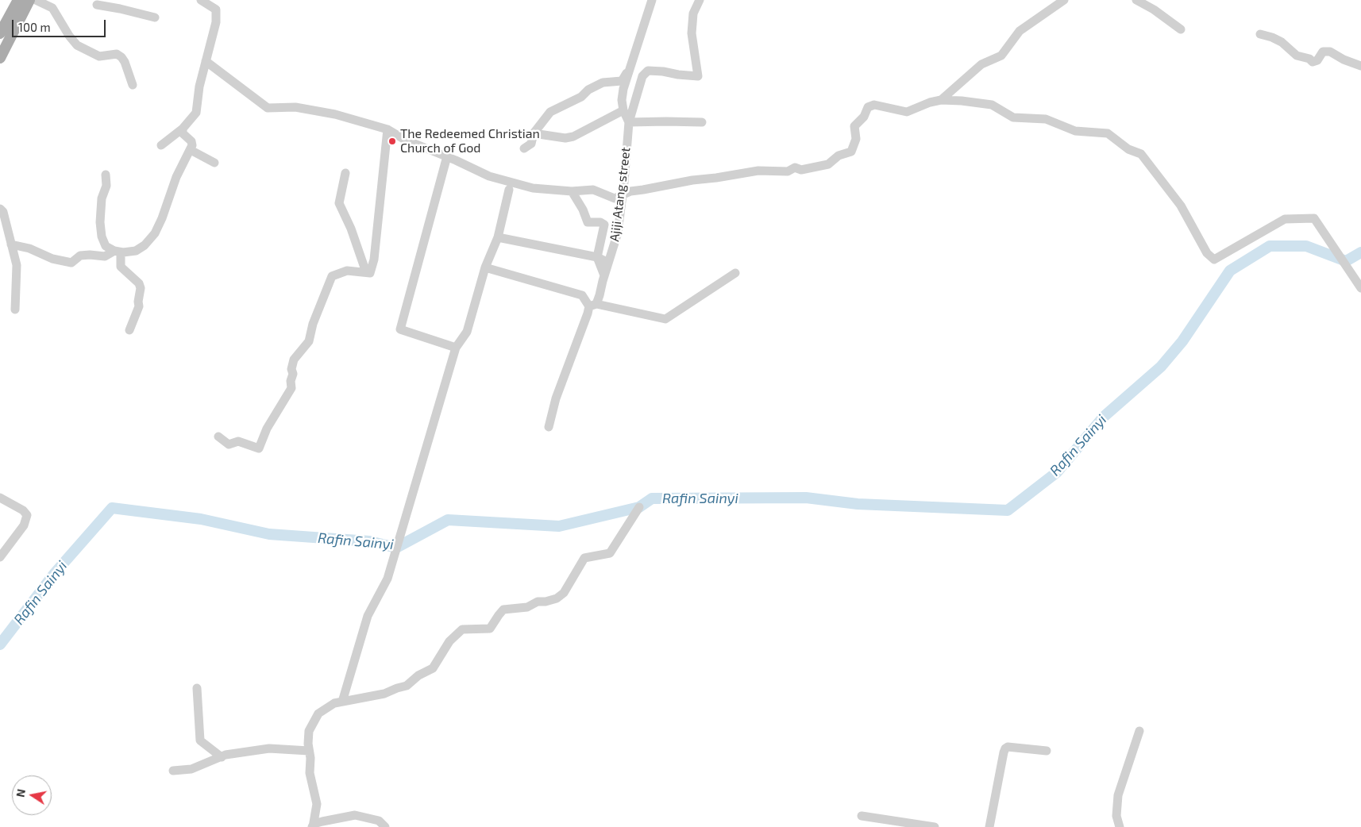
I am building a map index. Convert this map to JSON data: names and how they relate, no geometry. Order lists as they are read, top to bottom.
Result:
{
  "streets": {
    "street": ["Ajiji Atang street"]
  },
  "water": ["Rafin Sainyi"],
  "places": ["The Redeemed Christian Church of God"],
  "scale_bar": "100 m",
  "north": "left"
}
